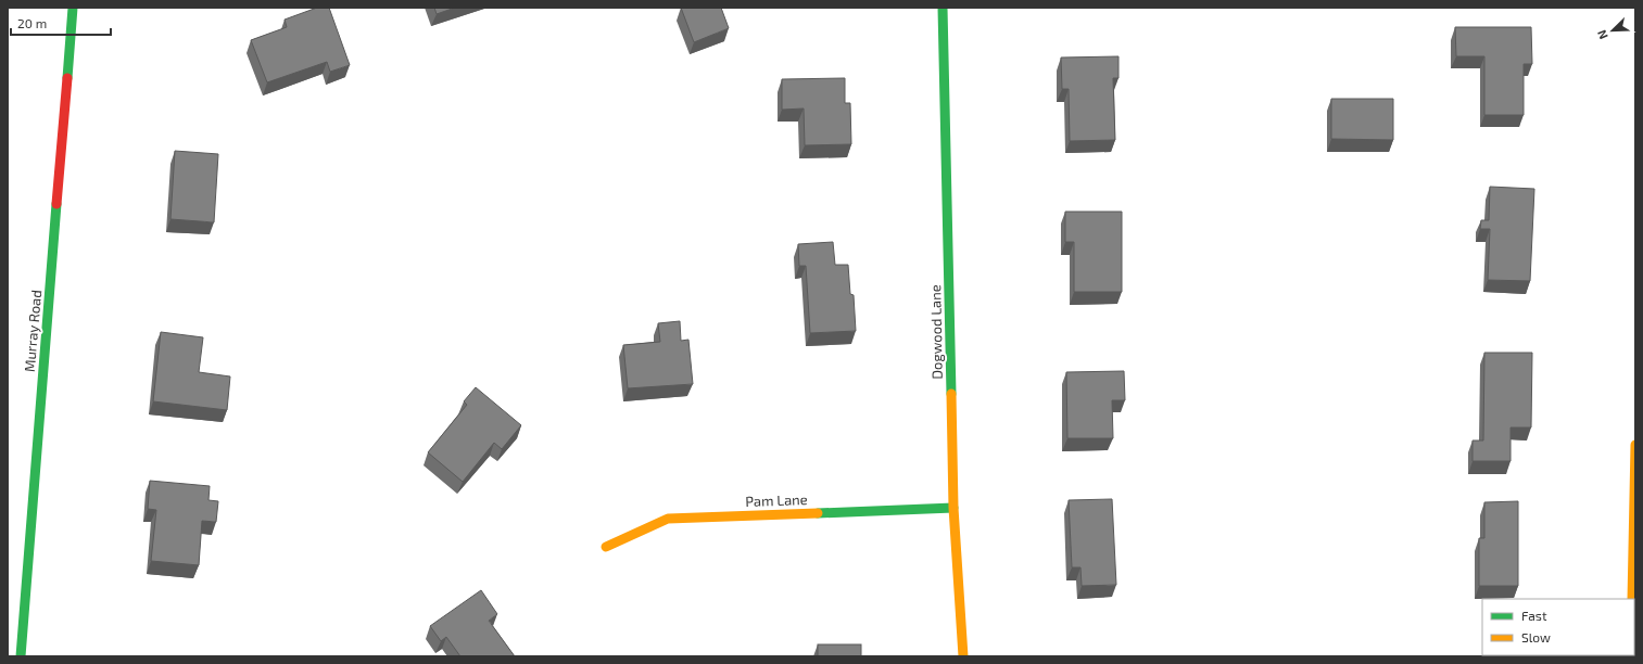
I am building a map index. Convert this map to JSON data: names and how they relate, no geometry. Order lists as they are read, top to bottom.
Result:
{
  "streets": {
    "street": ["Murray Road", "Dogwood Lane", "Pam Lane"]
  },
  "crossings": [
    ["Dogwood Lane", "Pam Lane"]
  ],
  "legend": ["Fast", "Slow"],
  "scale_bar": "20 m",
  "north": "bottom left"
}
